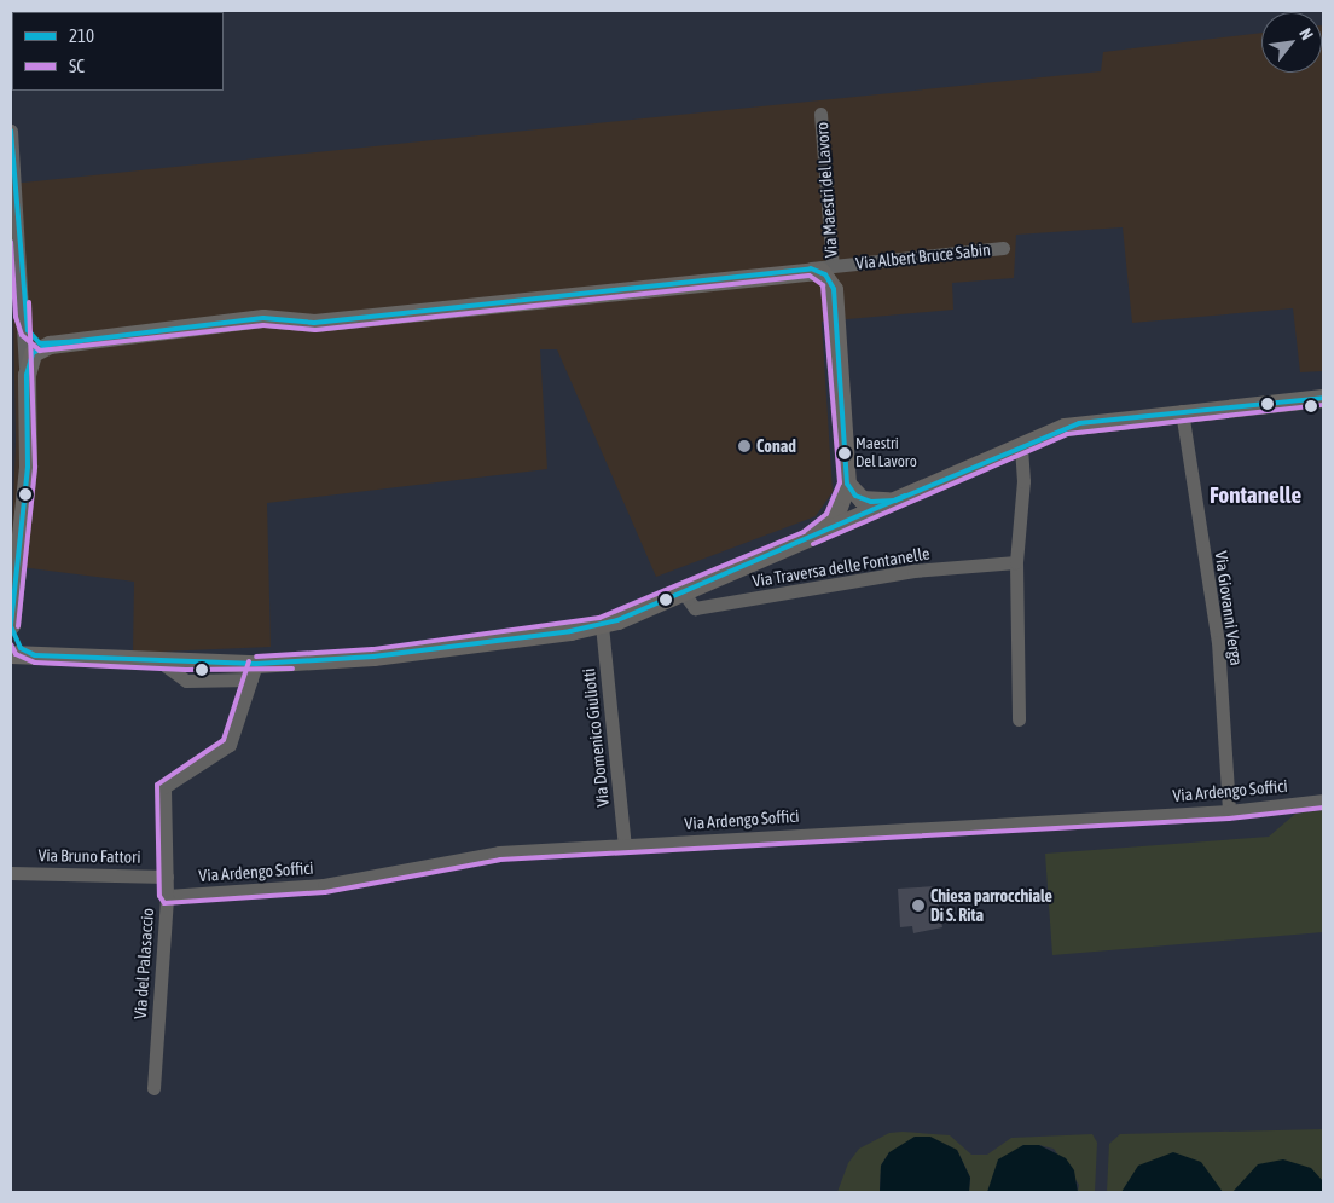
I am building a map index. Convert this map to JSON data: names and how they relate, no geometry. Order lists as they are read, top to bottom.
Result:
{
  "streets": {
    "main road": ["Via Maestri del Lavoro", "Via Albert Bruce Sabin"],
    "street": [
      "Via Traversa delle Fontanelle",
      "Via Giovanni Verga",
      "Via Domenico Giuliotti",
      "Via Ardengo Soffici",
      "Via Bruno Fattori",
      "Via del Palasaccio"
    ]
  },
  "crossings": [
    ["Via Maestri del Lavoro", "Via Albert Bruce Sabin"],
    ["Via Giovanni Verga", "Via Ardengo Soffici"],
    ["Via Domenico Giuliotti", "Via Ardengo Soffici"],
    ["Via Ardengo Soffici", "Via del Palasaccio"],
    ["Via Bruno Fattori", "Via del Palasaccio"]
  ],
  "districts": ["Fontanelle"],
  "places": ["Conad", "Maestri Del Lavoro", "Chiesa parrocchiale Di S. Rita"],
  "lines": ["transit line 210", "transit line SC"],
  "legend": ["210", "SC"],
  "north": "top right"
}
